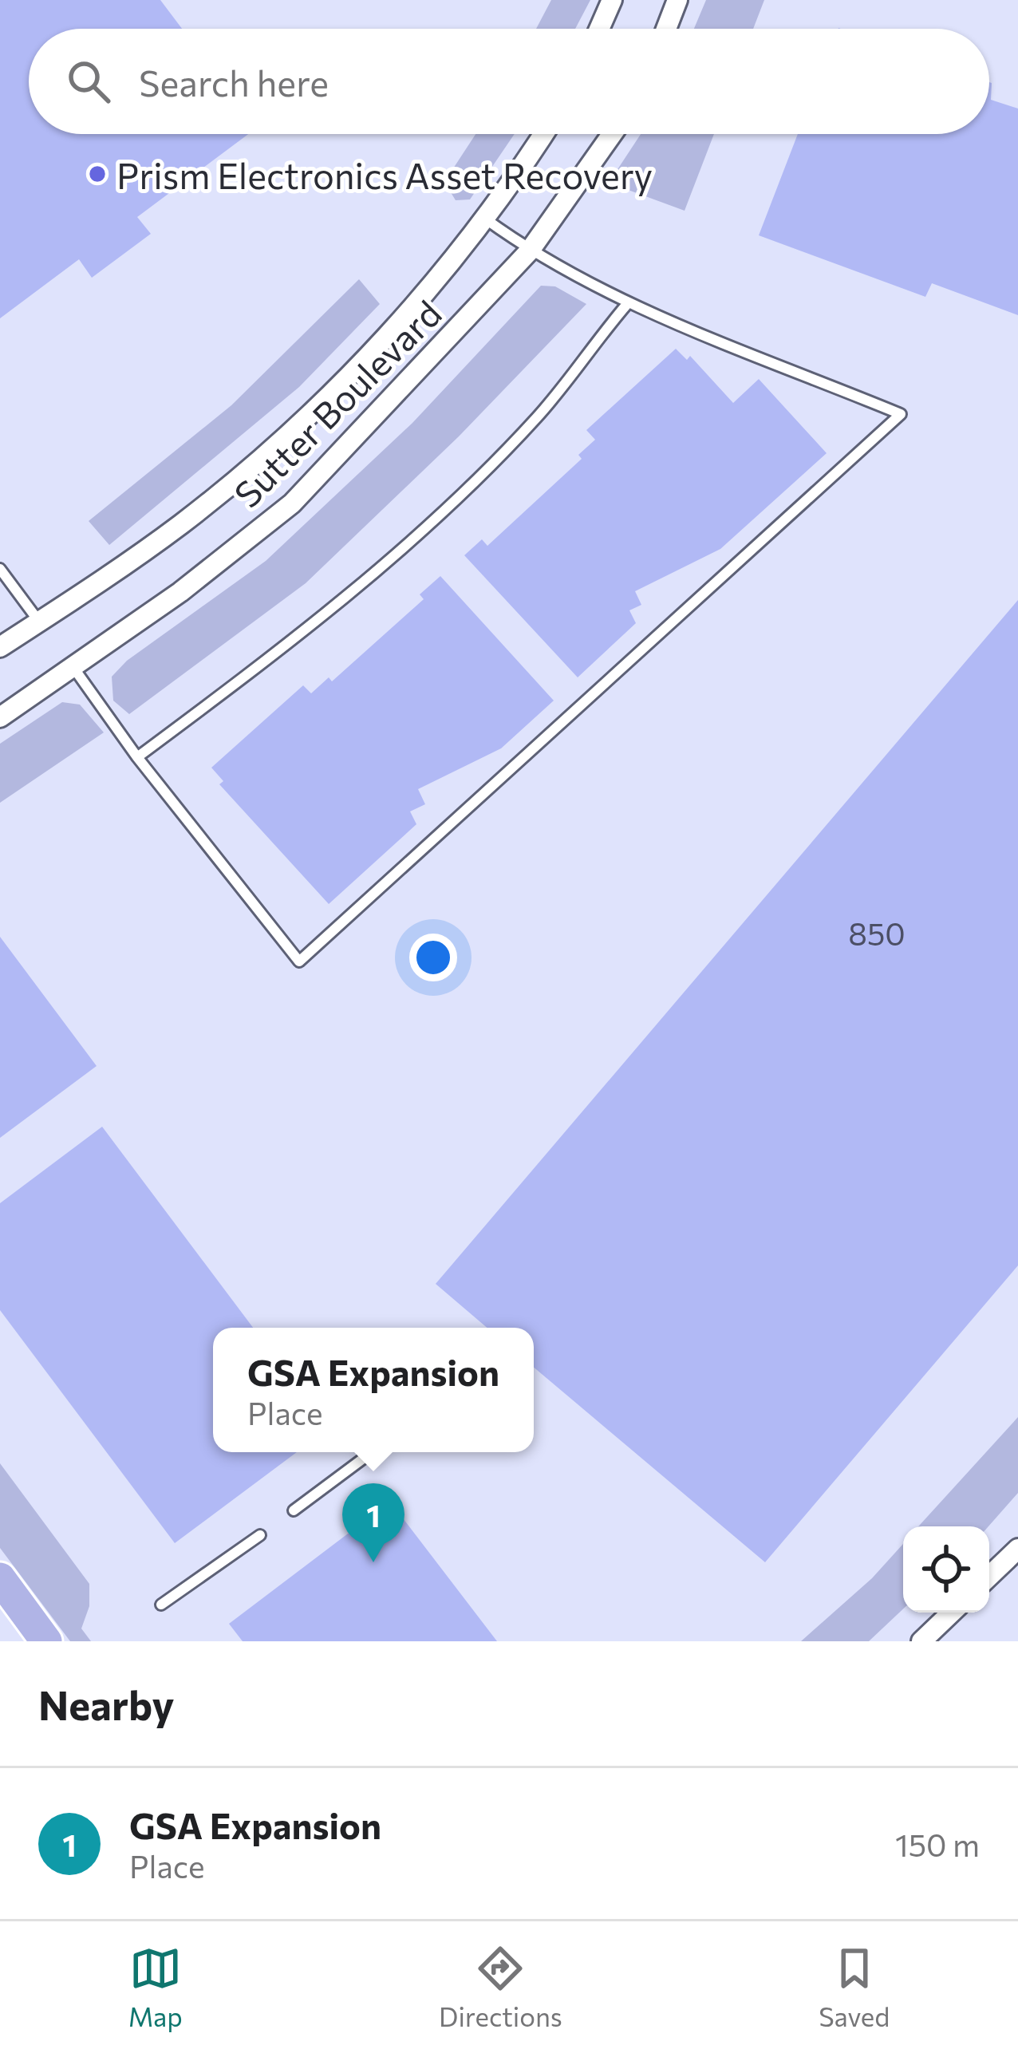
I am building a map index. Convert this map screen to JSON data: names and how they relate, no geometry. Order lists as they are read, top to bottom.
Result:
{
  "streets": {
    "street": ["Sutter Boulevard"]
  },
  "places": ["Prism Electronics Asset Recovery"],
  "house_numbers": ["850"],
  "page": {
    "search": "Search here",
    "popup": ["GSA Expansion", "Place"],
    "pins": "1",
    "heading": "Nearby",
    "list": [
      {
        "mark": "1",
        "name": "GSA Expansion",
        "note": "Place",
        "value": "150 m"
      }
    ],
    "nav": ["Map", "Directions", "Saved"]
  }
}
